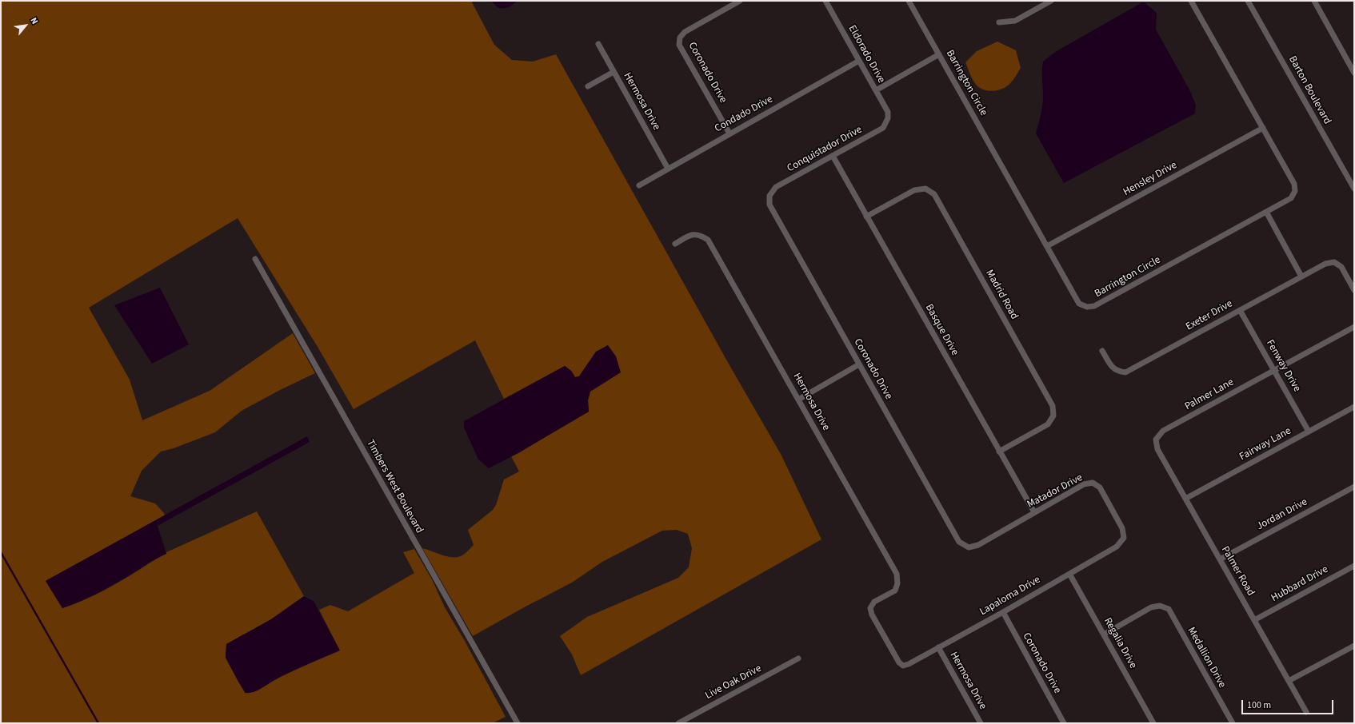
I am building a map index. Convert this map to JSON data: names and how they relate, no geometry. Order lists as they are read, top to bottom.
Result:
{
  "streets": {
    "street": [
      "Eldorado Drive",
      "Coronado Drive",
      "Barrington Circle",
      "Barton Boulevard",
      "Hermosa Drive",
      "Condado Drive",
      "Conquistador Drive",
      "Hensley Drive",
      "Madrid Road",
      "Exeter Drive",
      "Basque Drive",
      "Fenway Drive",
      "Palmer Lane",
      "Fairway Lane",
      "Timbers West Boulevard",
      "Matador Drive",
      "Jordan Drive",
      "Palmer Road",
      "Hubbard Drive",
      "Lapaloma Drive",
      "Regalia Drive",
      "Medallion Drive",
      "Live Oak Drive"
    ]
  },
  "crossings": [
    ["Eldorado Drive", "Condado Drive"],
    ["Eldorado Drive", "Conquistador Drive"],
    ["Coronado Drive", "Condado Drive"],
    ["Coronado Drive", "Conquistador Drive"],
    ["Coronado Drive", "Matador Drive"],
    ["Coronado Drive", "Lapaloma Drive"],
    ["Barrington Circle", "Hensley Drive"],
    ["Hermosa Drive", "Condado Drive"],
    ["Hermosa Drive", "Lapaloma Drive"],
    ["Conquistador Drive", "Basque Drive"],
    ["Madrid Road", "Basque Drive"],
    ["Exeter Drive", "Fenway Drive"],
    ["Basque Drive", "Matador Drive"],
    ["Fenway Drive", "Palmer Lane"],
    ["Fenway Drive", "Fairway Lane"],
    ["Palmer Lane", "Palmer Road"],
    ["Fairway Lane", "Palmer Road"],
    ["Matador Drive", "Lapaloma Drive"],
    ["Jordan Drive", "Palmer Road"],
    ["Palmer Road", "Hubbard Drive"],
    ["Lapaloma Drive", "Regalia Drive"],
    ["Regalia Drive", "Medallion Drive"]
  ],
  "scale_bar": "100 m",
  "north": "top right"
}
